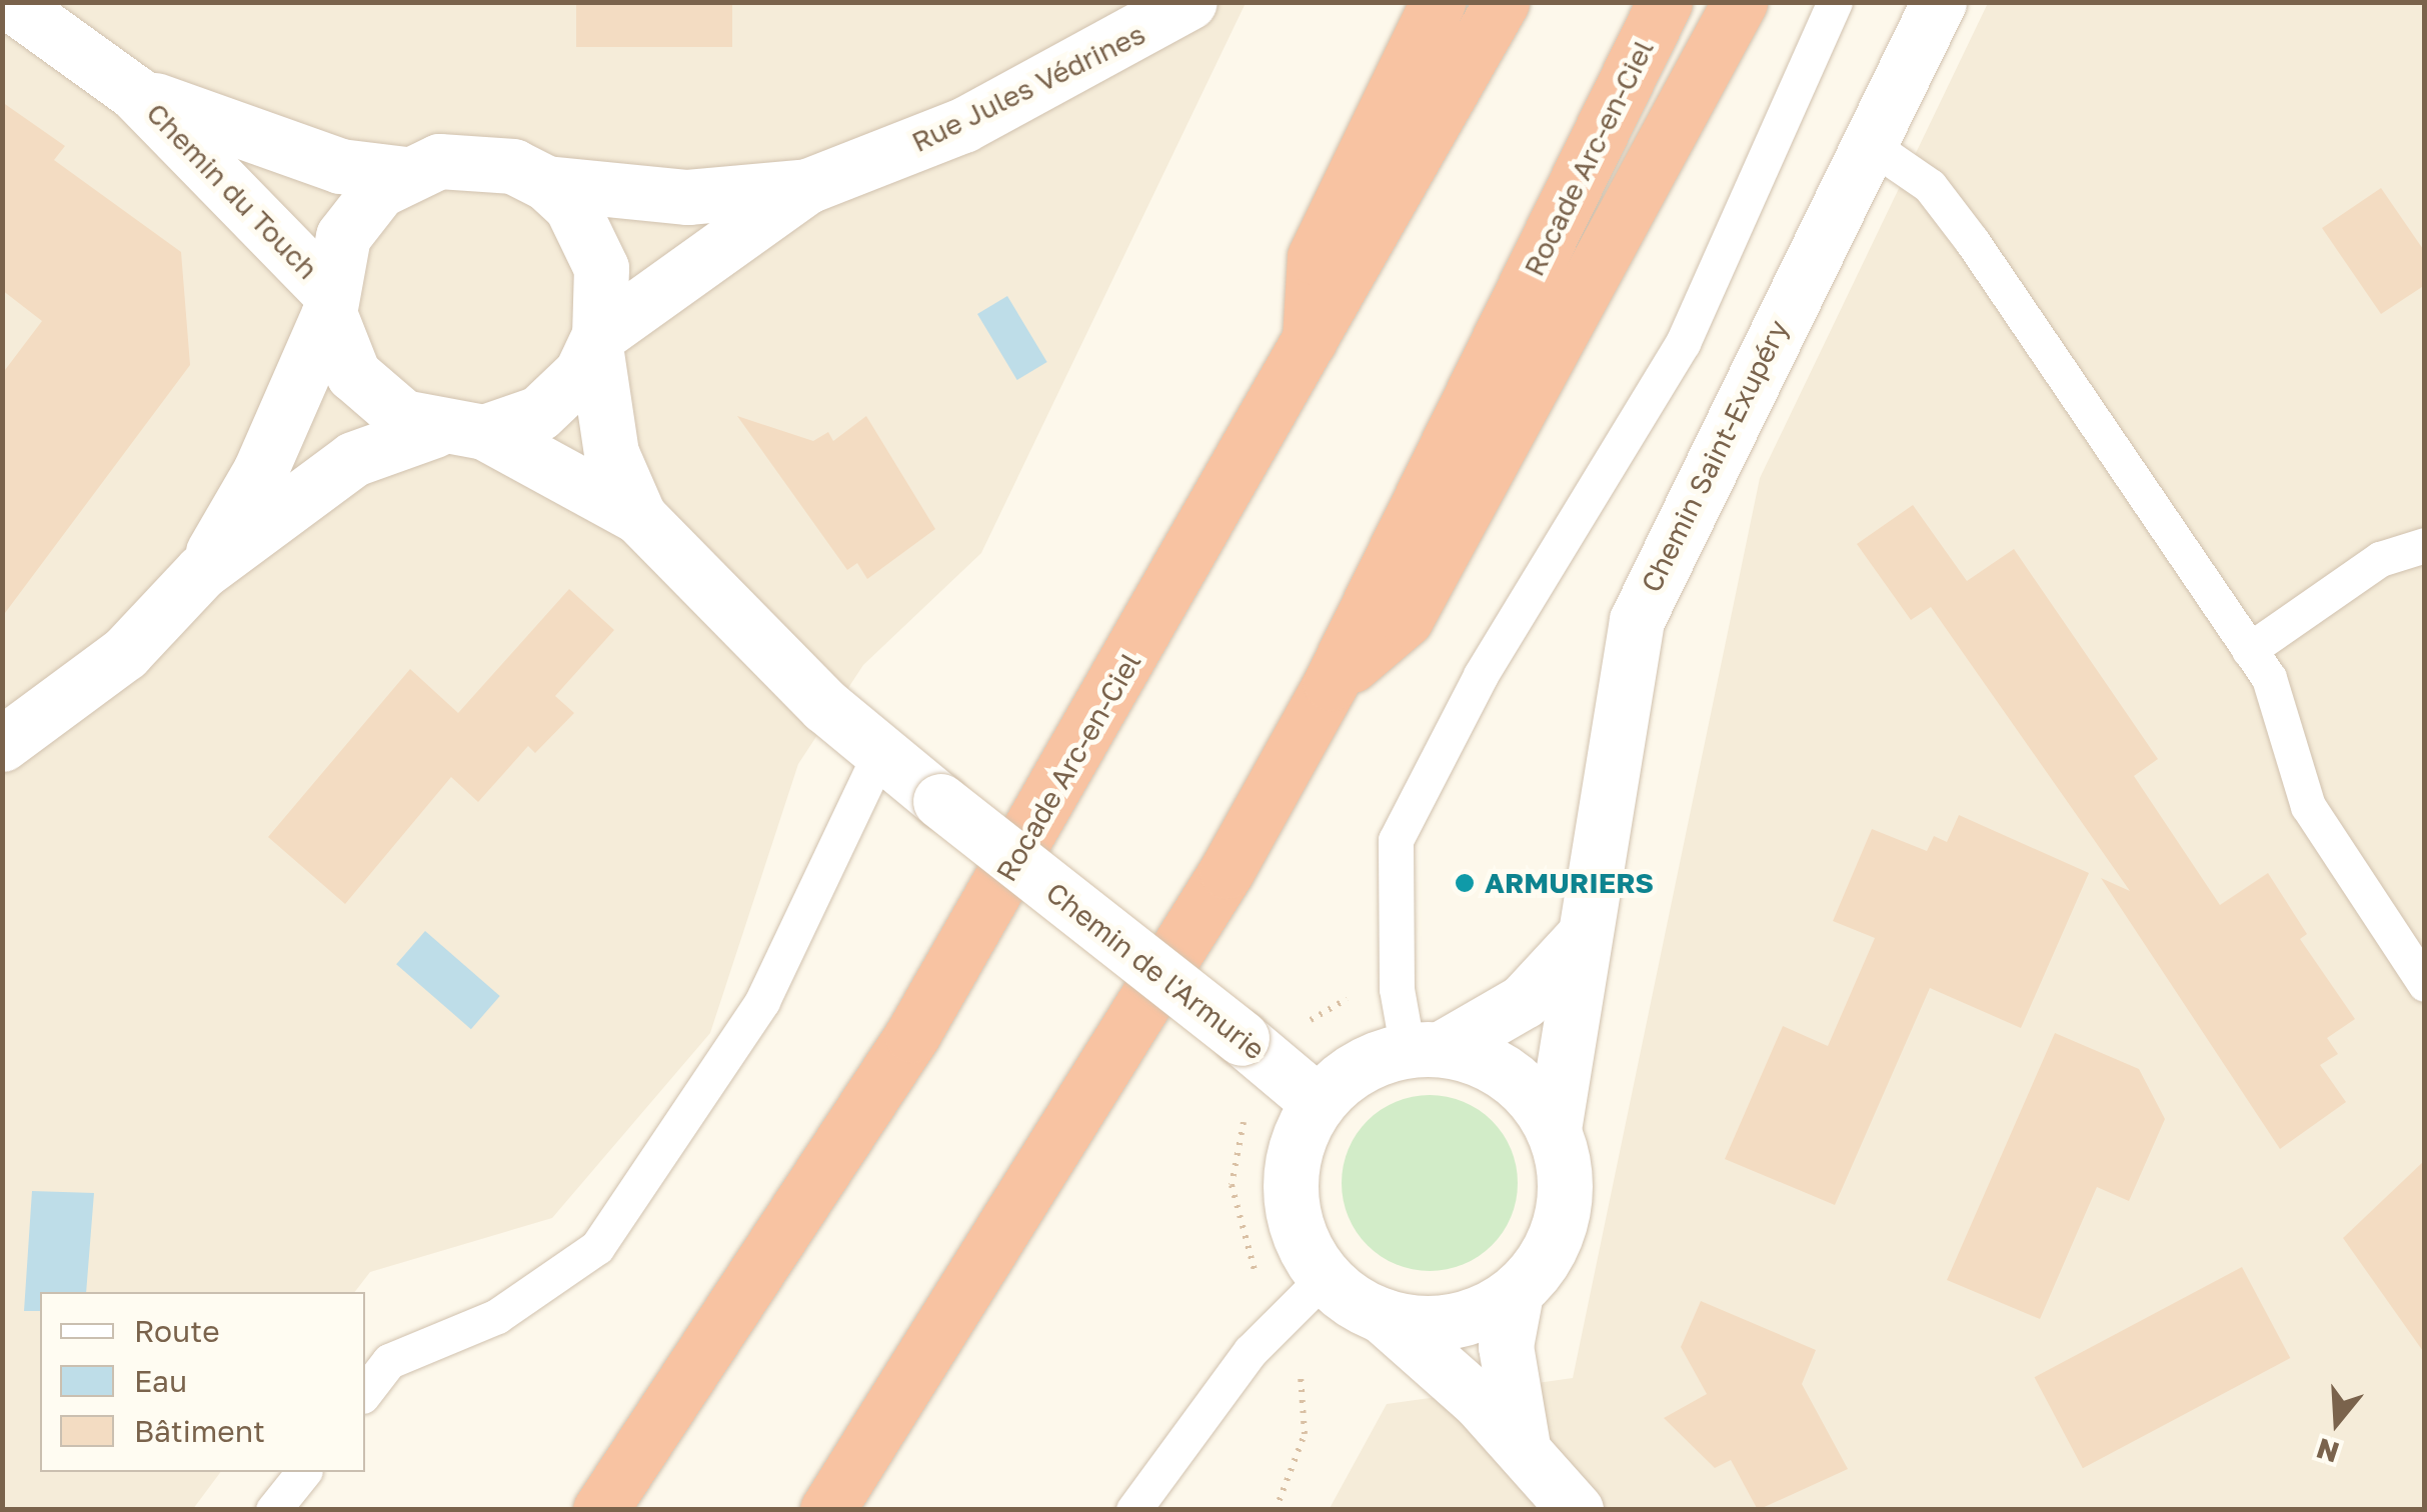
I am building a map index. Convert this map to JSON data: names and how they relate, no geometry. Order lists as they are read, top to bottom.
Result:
{
  "streets": {
    "highway": ["Rocade Arc-en-Ciel"],
    "street": [
      "Rue Jules Védrines",
      "Chemin du Touch",
      "Chemin Saint-Exupéry",
      "Chemin de l'Armurie"
    ]
  },
  "crossings": [
    ["Rue Jules Védrines", "Chemin du Touch"],
    ["Rue Jules Védrines", "Chemin de l'Armurie"],
    ["Chemin du Touch", "Chemin de l'Armurie"],
    ["Chemin Saint-Exupéry", "Chemin de l'Armurie"]
  ],
  "places": ["ARMURIERS"],
  "legend": ["Route", "Eau", "Bâtiment"],
  "north": "bottom"
}
